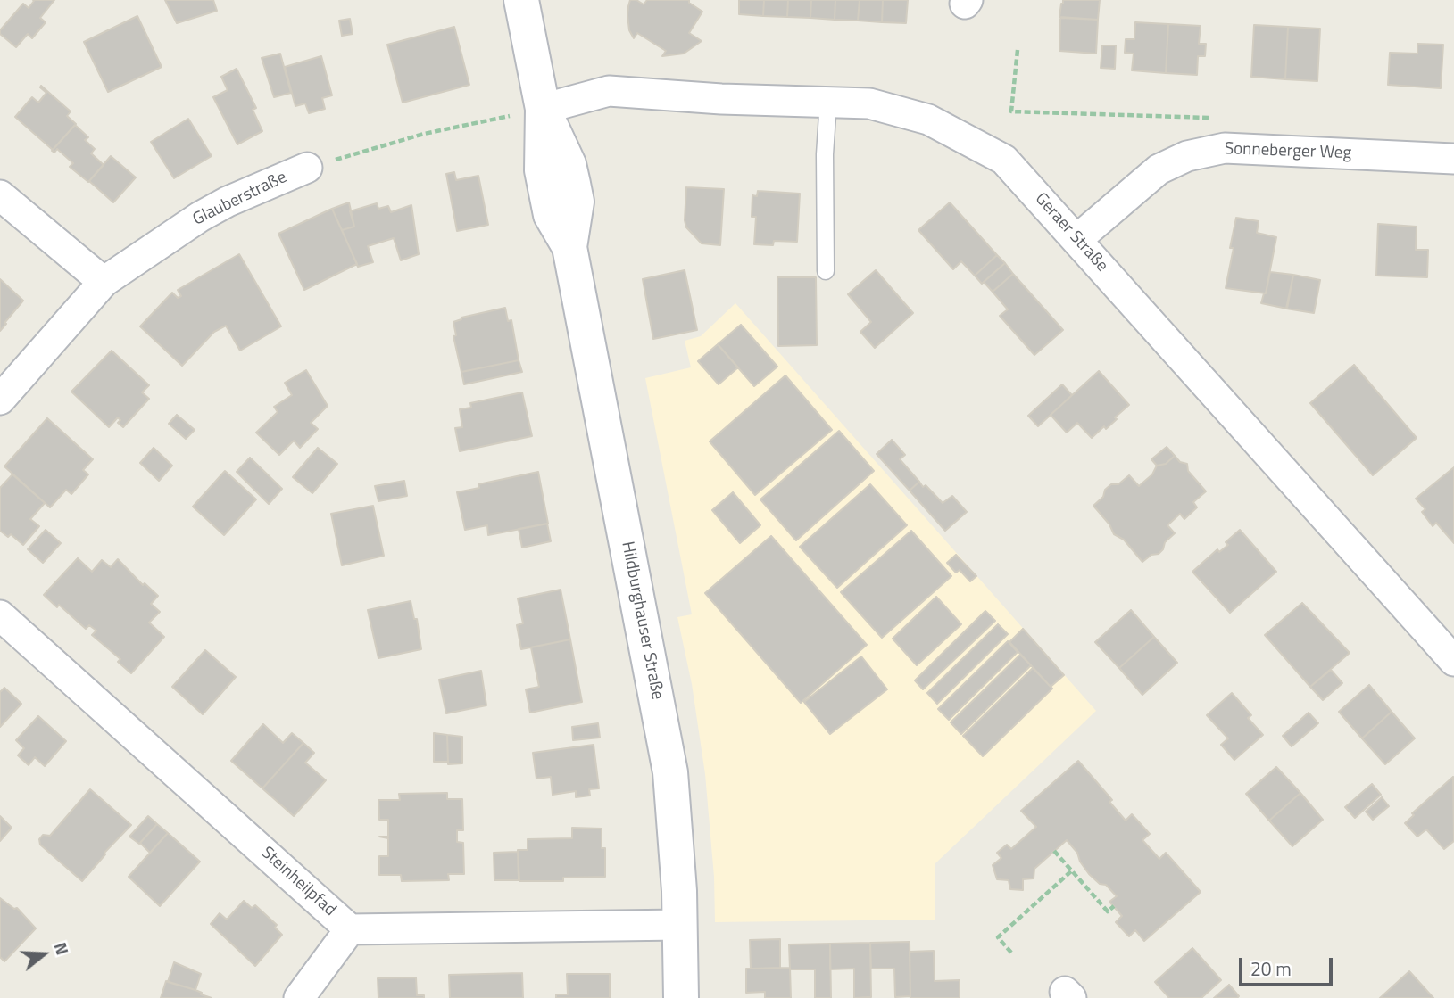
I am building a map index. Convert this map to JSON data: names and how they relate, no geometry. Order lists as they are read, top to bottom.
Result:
{
  "streets": {
    "main road": ["Hildburghauser Straße"],
    "street": [
      "Sonneberger Weg",
      "Glauberstraße",
      "Geraer Straße",
      "Steinheilpfad"
    ]
  },
  "crossings": [
    ["Sonneberger Weg", "Geraer Straße"],
    ["Glauberstraße", "Geraer Straße"],
    ["Glauberstraße", "Hildburghauser Straße"],
    ["Geraer Straße", "Hildburghauser Straße"],
    ["Hildburghauser Straße", "Steinheilpfad"]
  ],
  "scale_bar": "20 m",
  "north": "right"
}
